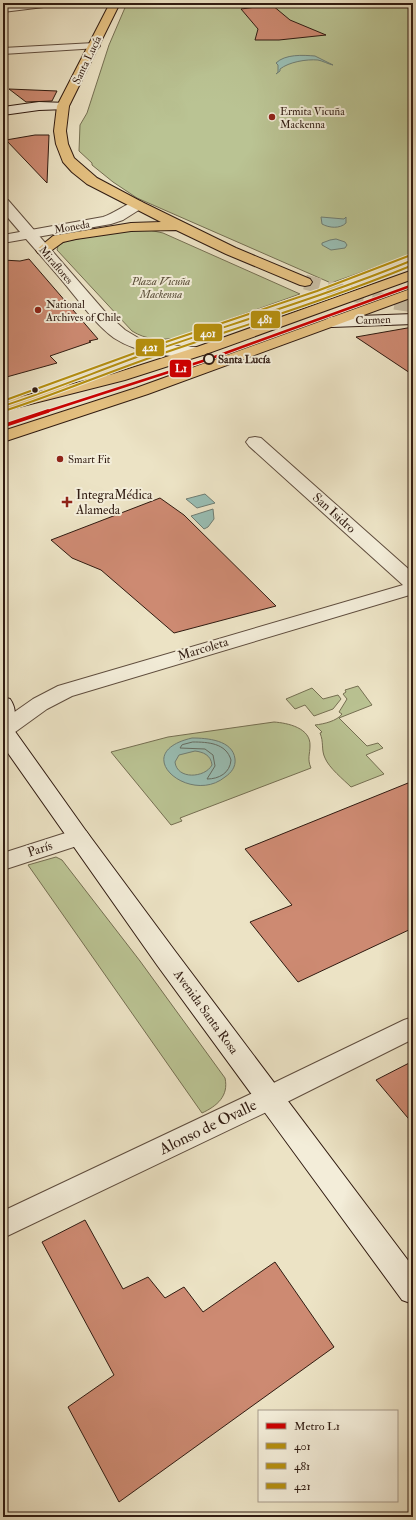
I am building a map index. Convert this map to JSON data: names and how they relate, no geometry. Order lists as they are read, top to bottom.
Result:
{
  "streets": {
    "main road": ["Santa Lucía"],
    "street": [
      "Moneda",
      "Miraflores",
      "Carmen",
      "San Isidro",
      "Marcoleta",
      "París",
      "Avenida Santa Rosa",
      "Alonso de Ovalle"
    ]
  },
  "crossings": [
    ["Santa Lucía", "Moneda"],
    ["Moneda", "Miraflores"],
    ["Marcoleta", "Avenida Santa Rosa"],
    ["París", "Avenida Santa Rosa"],
    ["Avenida Santa Rosa", "Alonso de Ovalle"]
  ],
  "parks": ["Plaza Vicuña Mackenna"],
  "places": {
    "other": [
      "Ermita Vicuña Mackenna",
      "National Archives of Chile",
      "Santa Lucía",
      "Smart Fit"
    ],
    "health": ["IntegraMédica Alameda"]
  },
  "lines": [
    "transit line 421",
    "transit line 401",
    "transit line 481",
    "metro line L1"
  ],
  "legend": [
    "Metro L1",
    "401",
    "481",
    "421"
  ]
}
